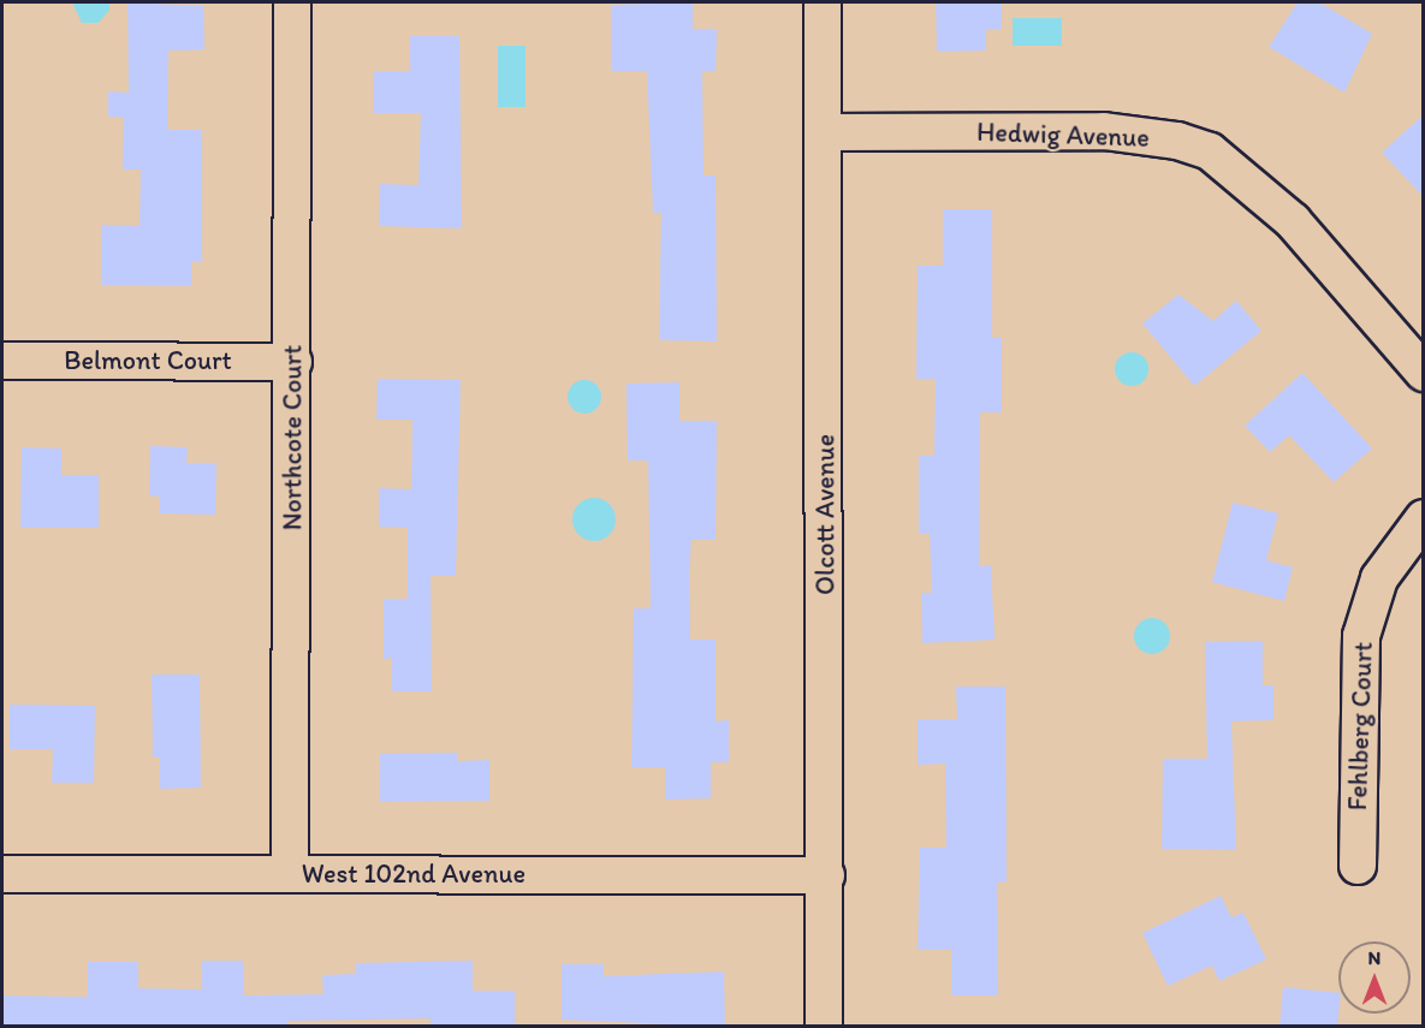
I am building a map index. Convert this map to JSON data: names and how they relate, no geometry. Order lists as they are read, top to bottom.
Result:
{
  "streets": {
    "street": [
      "Hedwig Avenue",
      "Belmont Court",
      "Northcote Court",
      "Olcott Avenue",
      "Fehlberg Court",
      "West 102nd Avenue"
    ]
  },
  "crossings": [
    ["Hedwig Avenue", "Olcott Avenue"],
    ["Belmont Court", "Northcote Court"],
    ["Northcote Court", "West 102nd Avenue"],
    ["Olcott Avenue", "West 102nd Avenue"]
  ],
  "north": "top"
}
